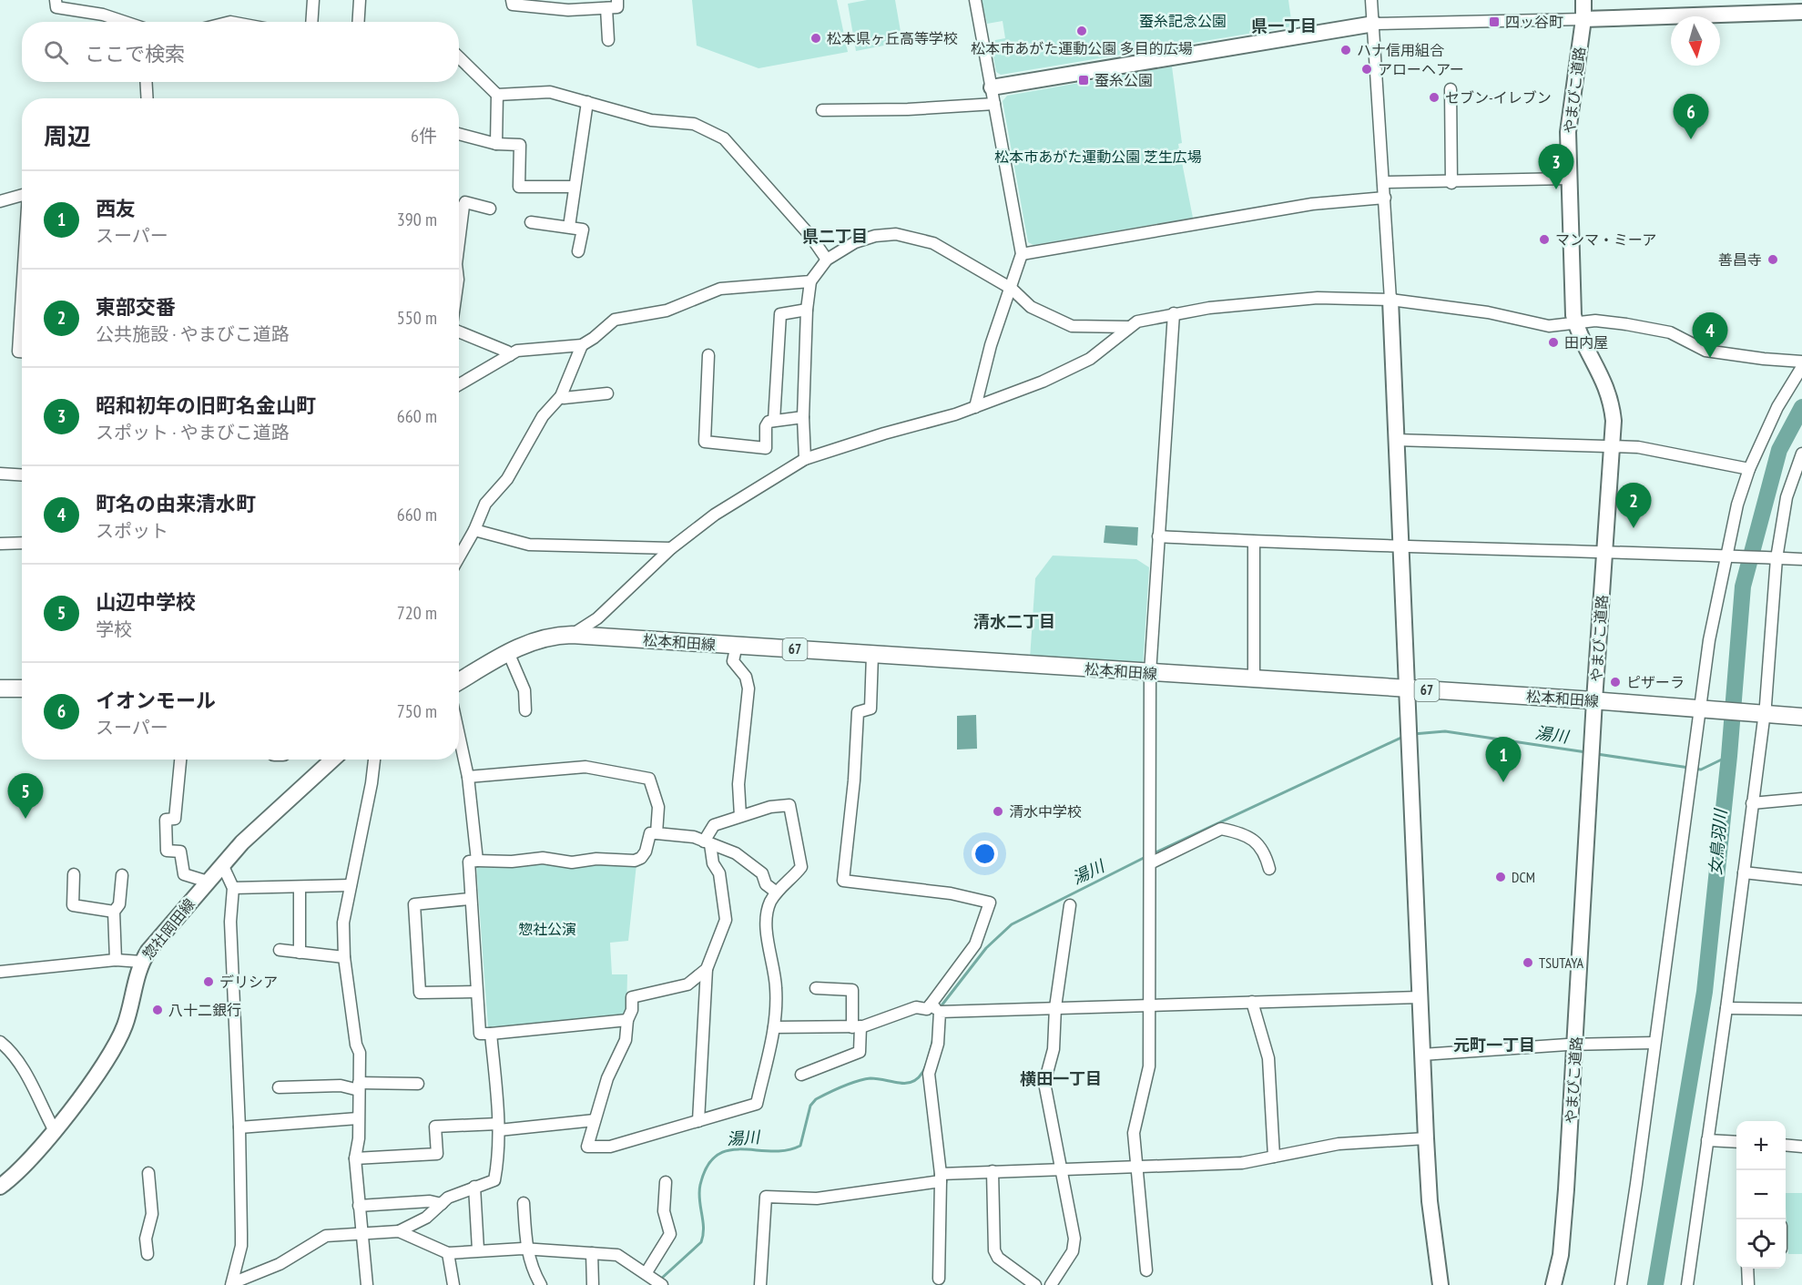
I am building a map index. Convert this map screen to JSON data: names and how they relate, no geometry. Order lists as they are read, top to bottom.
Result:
{
  "streets": {
    "main road": ["松本和田線", "67"],
    "street": ["やまびこ道路", "惣社岡田線"]
  },
  "crossings": [
    ["やまびこ道路", "松本和田線"]
  ],
  "districts": [
    "県一丁目",
    "県二丁目",
    "清水二丁目",
    "元町一丁目",
    "横田一丁目"
  ],
  "water": ["湯川", "女鳥羽川"],
  "parks": ["蚕糸記念公園", "松本市あがた運動公園 芝生広場", "惣社公演"],
  "places": {
    "transit": ["四ッ谷町", "蚕糸公園"],
    "other": [
      "松本市あがた運動公園 多目的広場",
      "松本県ヶ丘高等学校",
      "ハナ信用組合",
      "アローヘアー",
      "セブン-イレブン",
      "マンマ・ミーア",
      "善昌寺",
      "田内屋",
      "ピザーラ",
      "清水中学校",
      "DCM",
      "TSUTAYA",
      "デリシア",
      "八十二銀行"
    ]
  },
  "north": "bottom",
  "page": {
    "search": "ここで検索",
    "pins": [
      "6",
      "3",
      "4",
      "2",
      "1",
      "5"
    ],
    "heading": ["周辺", "6件"],
    "list": [
      {
        "mark": "1",
        "name": "西友",
        "note": "スーパー",
        "value": "390 m"
      },
      {
        "mark": "2",
        "name": "東部交番",
        "note": "公共施設 · やまびこ道路",
        "value": "550 m"
      },
      {
        "mark": "3",
        "name": "昭和初年の旧町名金山町",
        "note": "スポット · やまびこ道路",
        "value": "660 m"
      },
      {
        "mark": "4",
        "name": "町名の由来清水町",
        "note": "スポット",
        "value": "660 m"
      },
      {
        "mark": "5",
        "name": "山辺中学校",
        "note": "学校",
        "value": "720 m"
      },
      {
        "mark": "6",
        "name": "イオンモール",
        "note": "スーパー",
        "value": "750 m"
      }
    ],
    "map_buttons": ["+", "−"]
  }
}
